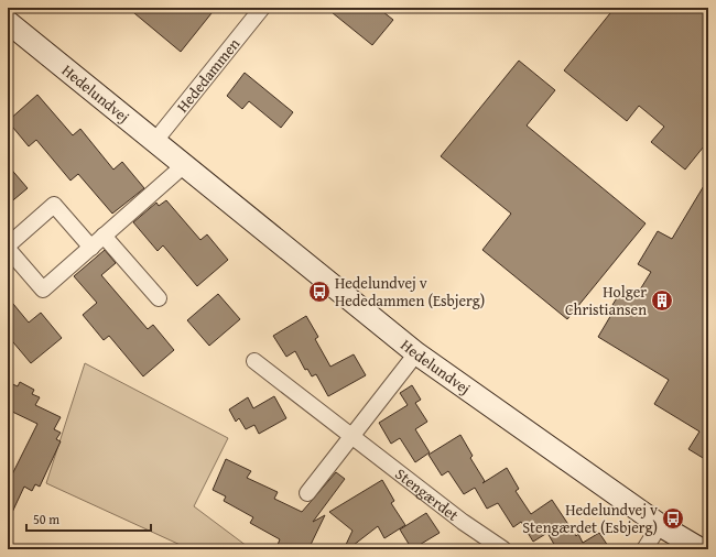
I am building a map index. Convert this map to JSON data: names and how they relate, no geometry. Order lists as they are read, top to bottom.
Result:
{
  "streets": {
    "street": ["Hededammen", "Hedelundvej", "Stengærdet"]
  },
  "crossings": [
    ["Hededammen", "Hedelundvej"]
  ],
  "places": {
    "bus stop": ["Hedelundvej v Hededammen (Esbjerg)", "Hedelundvej v Stengærdet (Esbjerg)"],
    "building": ["Holger Christiansen"]
  },
  "scale_bar": "50 m"
}
